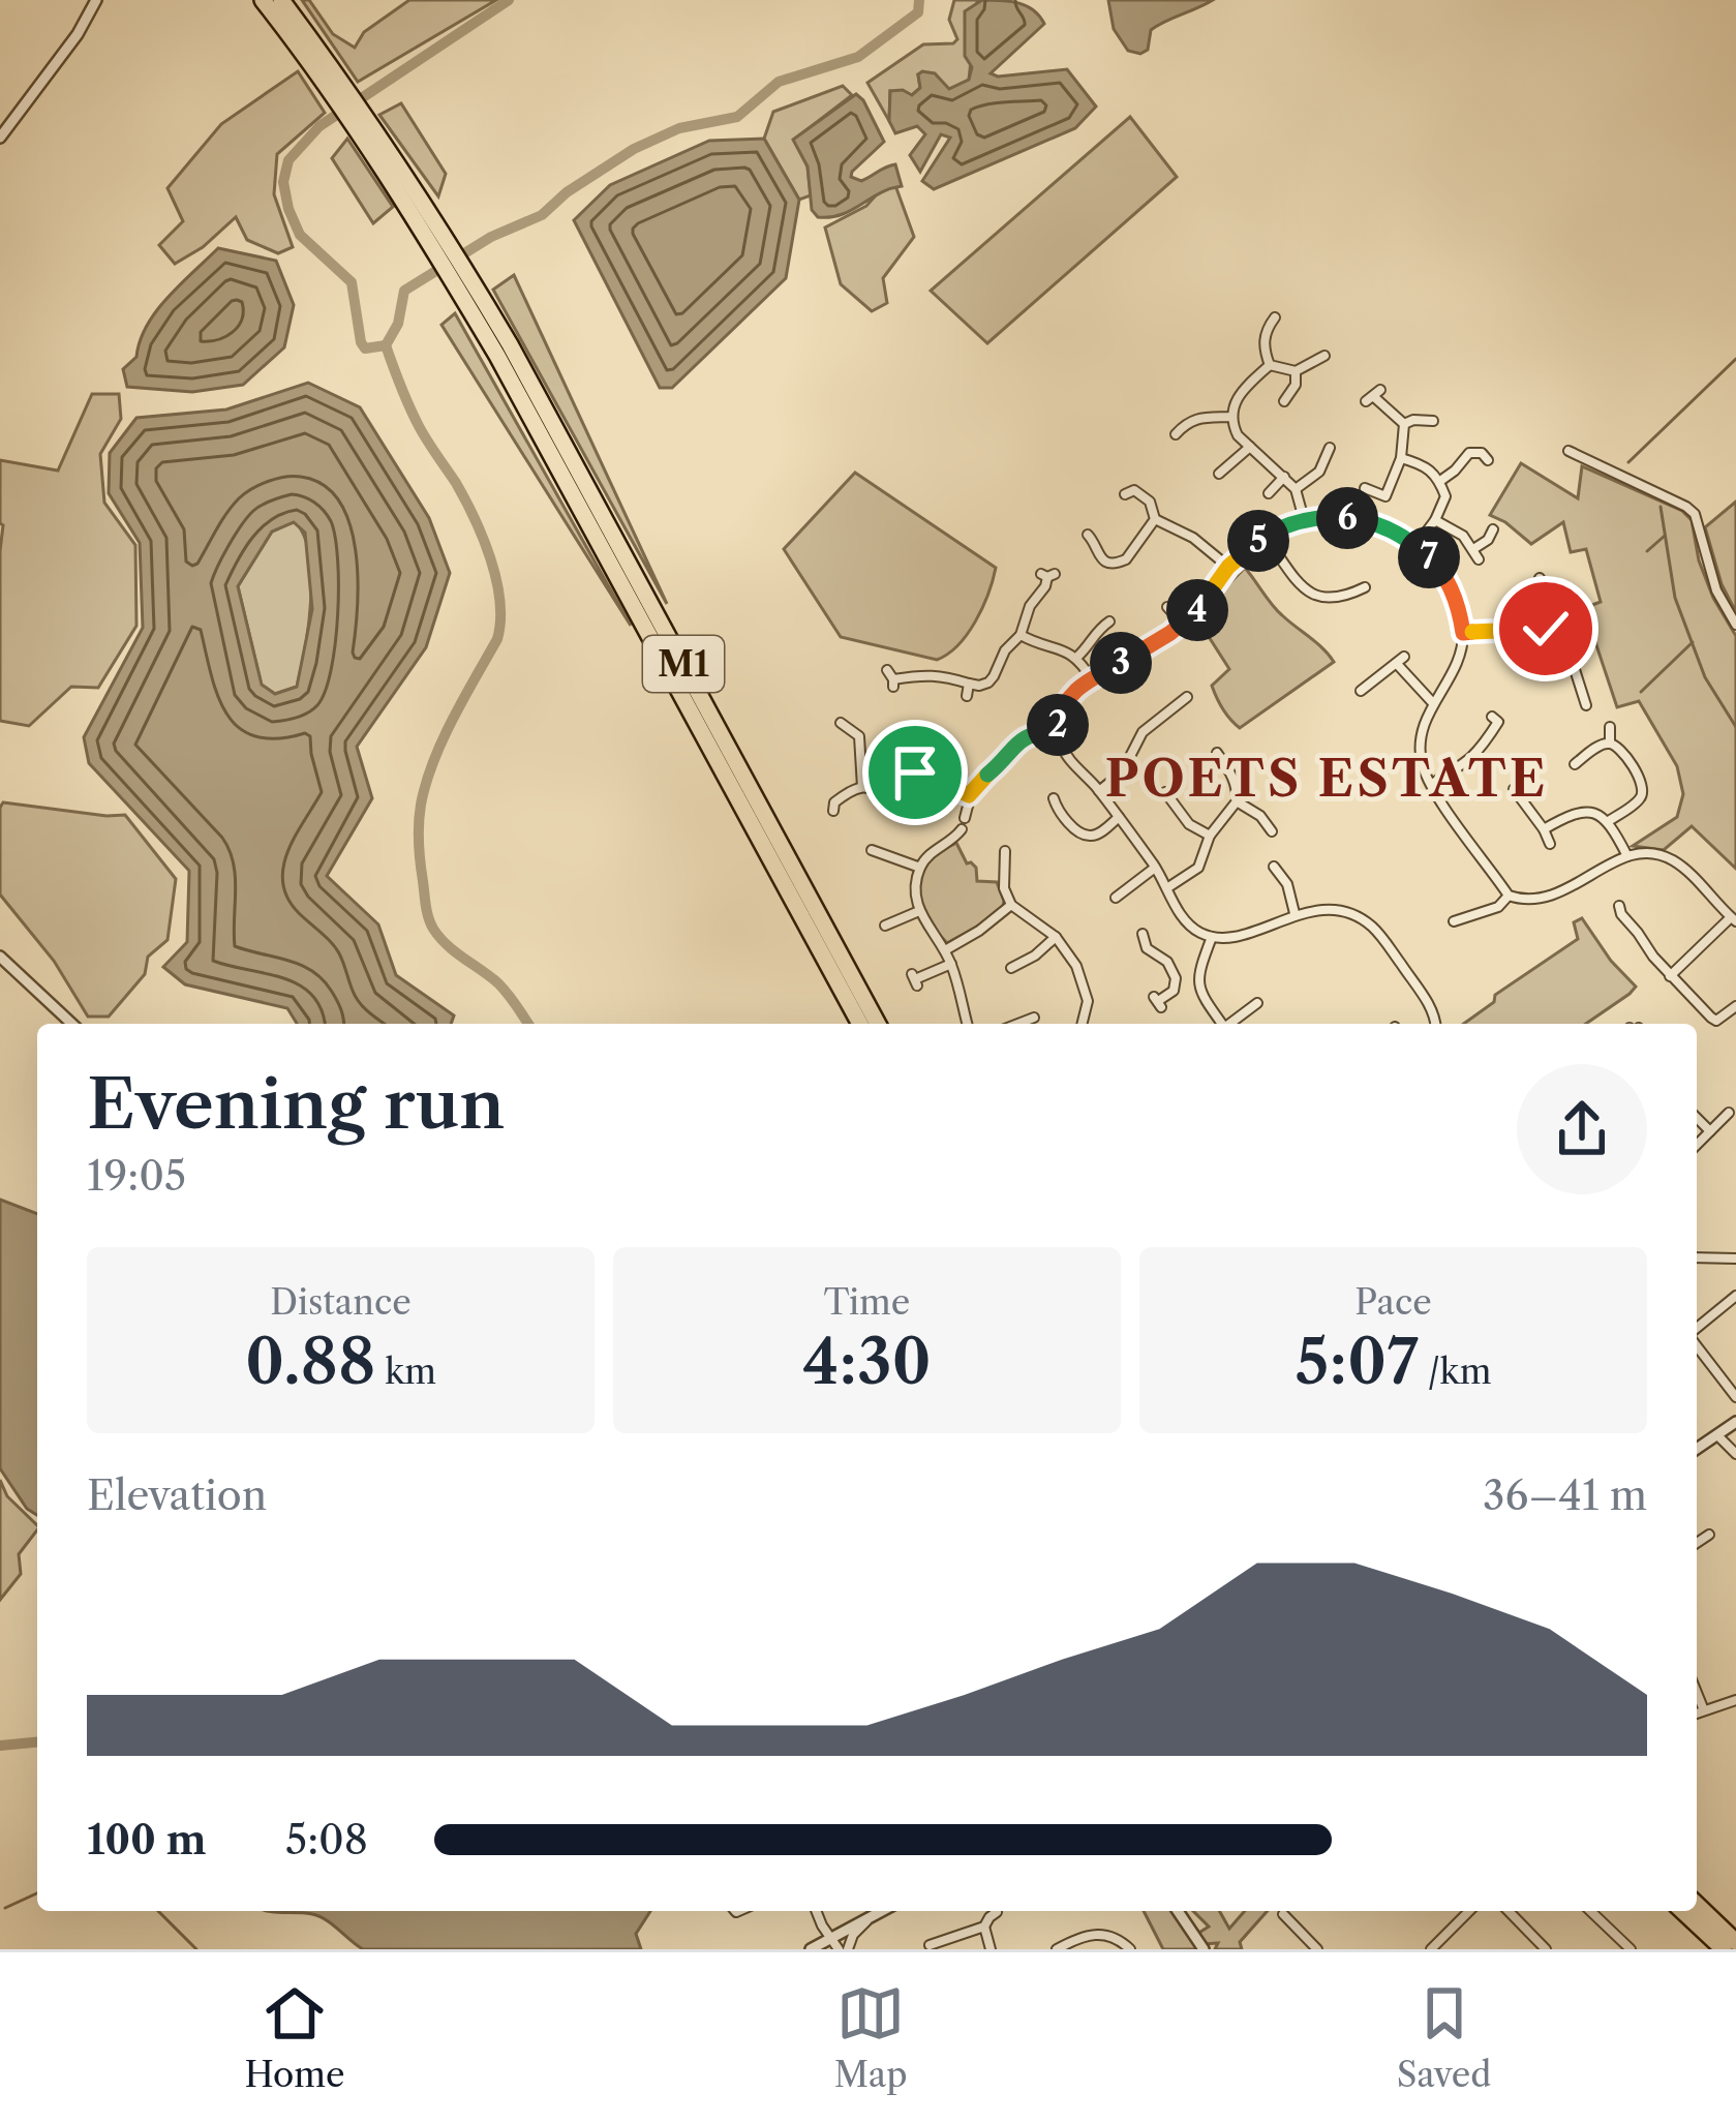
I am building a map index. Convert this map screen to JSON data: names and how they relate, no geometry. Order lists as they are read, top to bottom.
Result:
{
  "streets": {
    "highway": ["M1"]
  },
  "districts": ["POETS ESTATE"],
  "page": {
    "pins": [
      "6",
      "5",
      "7",
      "4",
      "3",
      "2"
    ],
    "heading": ["Evening run", "19:05"],
    "stats": [
      ["Distance", "0.88 km"],
      ["Time", "4:30"],
      ["Pace", "5:07 /km"]
    ],
    "chart": ["Elevation", "36–41 m"],
    "list": [
      {
        "name": "100 m",
        "note": "5:08"
      }
    ],
    "tabs": ["Home", "Map", "Saved"]
  }
}
